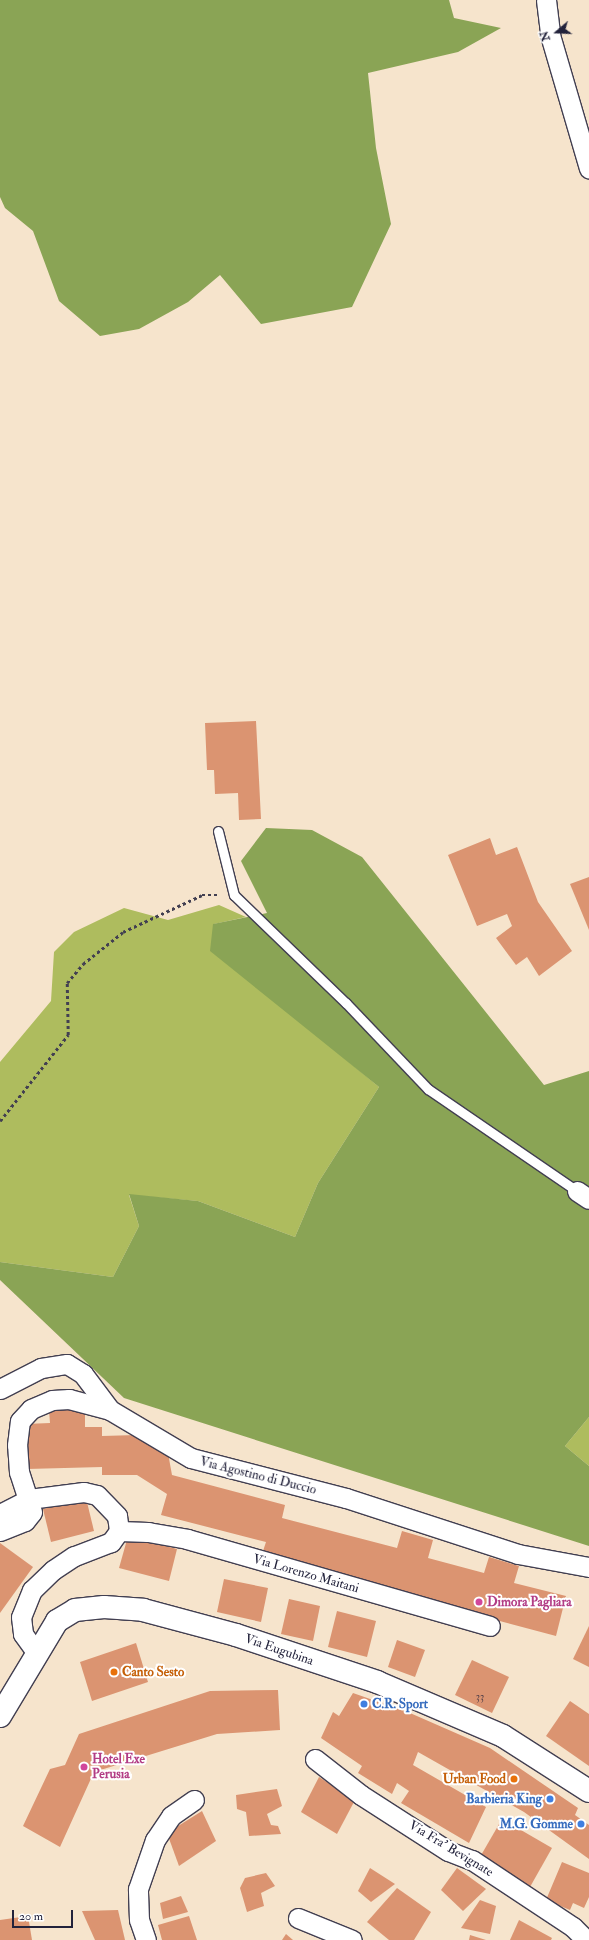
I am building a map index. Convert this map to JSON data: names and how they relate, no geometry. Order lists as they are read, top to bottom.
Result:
{
  "streets": {
    "main road": ["Via Eugubina"],
    "street": ["Via Agostino di Duccio", "Via Lorenzo Maitani", "Via Fra' Bevignate"]
  },
  "places": [
    "Dimora Pagliara",
    "Canto Sesto",
    "C.R. Sport",
    "Hotel Exe Perusia",
    "Urban Food",
    "Barbieria King",
    "M.G. Gomme"
  ],
  "house_numbers": ["33"],
  "scale_bar": "20 m",
  "north": "left"
}
